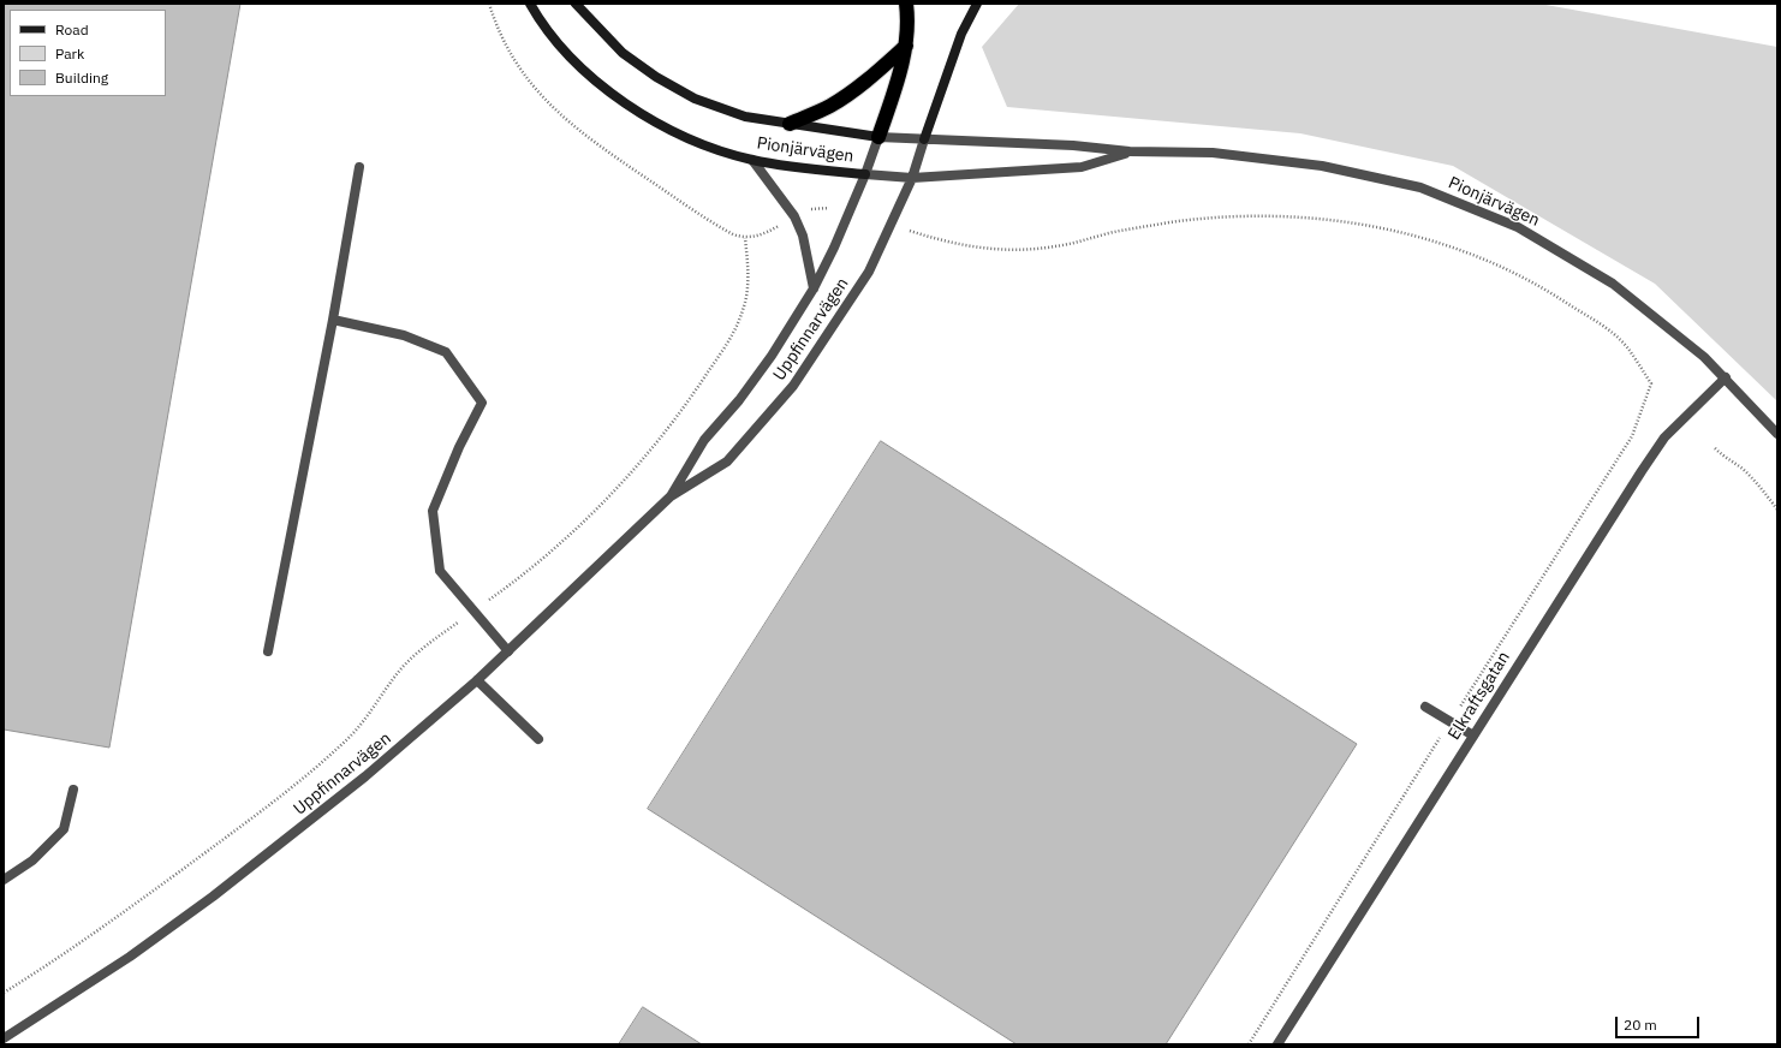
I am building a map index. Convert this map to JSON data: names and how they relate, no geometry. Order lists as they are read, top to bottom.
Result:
{
  "streets": {
    "main road": ["Pionjärvägen"],
    "street": ["Uppfinnarvägen", "Elkraftsgatan"]
  },
  "crossings": [
    ["Pionjärvägen", "Uppfinnarvägen"],
    ["Pionjärvägen", "Elkraftsgatan"]
  ],
  "legend": ["Road", "Park", "Building"],
  "scale_bar": "20 m"
}
